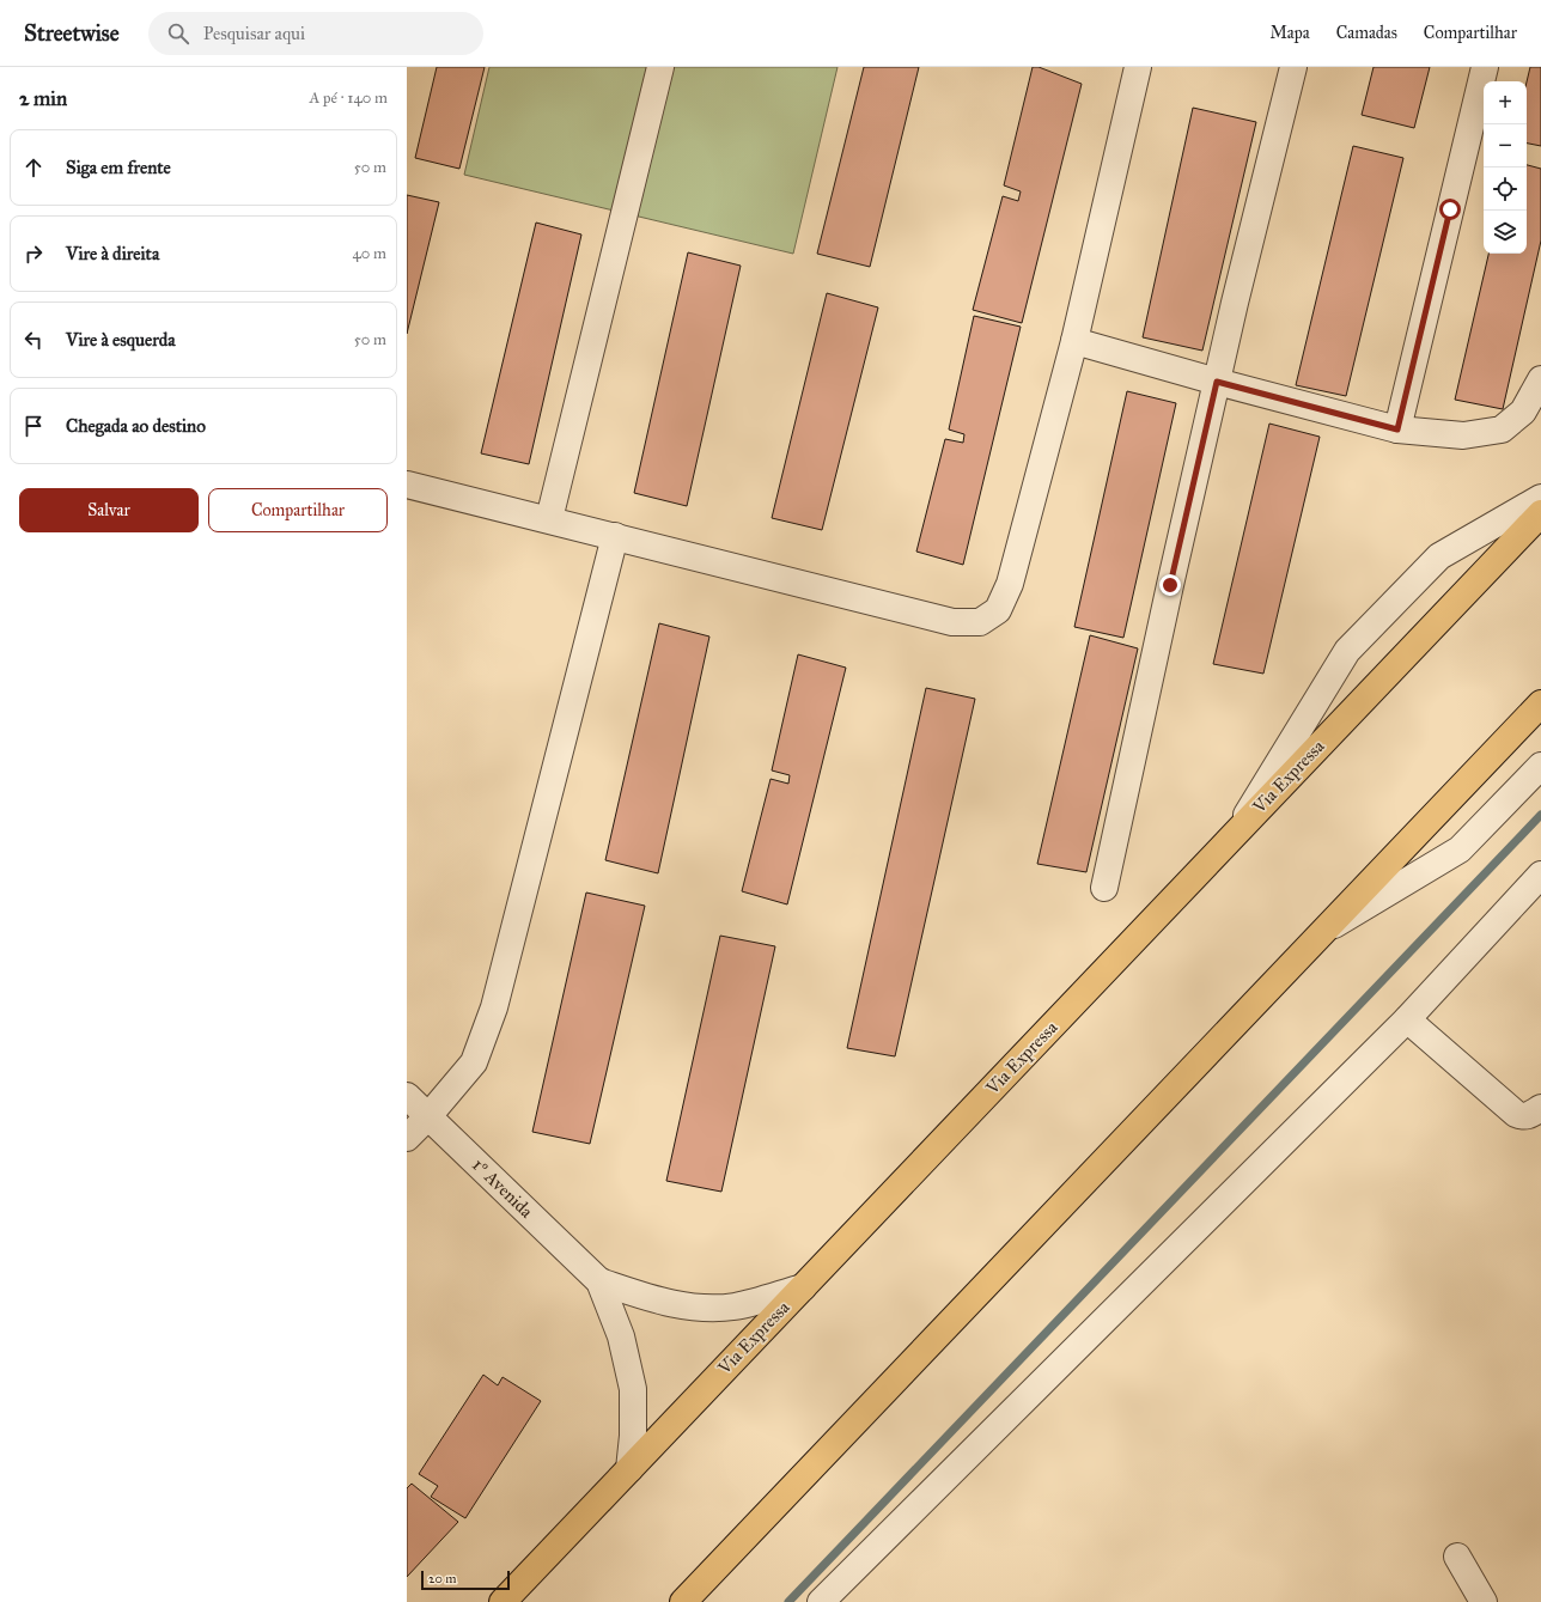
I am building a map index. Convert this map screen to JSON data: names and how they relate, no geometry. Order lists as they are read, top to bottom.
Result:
{
  "streets": {
    "main road": ["Via Expressa"],
    "street": ["1º Avenida"]
  },
  "scale_bar": "20 m",
  "page": {
    "header": "Streetwise",
    "search": "Pesquisar aqui",
    "nav": ["Mapa", "Camadas", "Compartilhar"],
    "heading": ["2 min", "A pé · 140 m"],
    "map_buttons": ["+", "−"],
    "list": [
      ["Siga em frente", "50 m"],
      ["Vire à direita", "40 m"],
      ["Vire à esquerda", "50 m"],
      "Chegada ao destino"
    ],
    "buttons": ["Salvar", "Compartilhar"],
    "scale": "20 m"
  }
}
